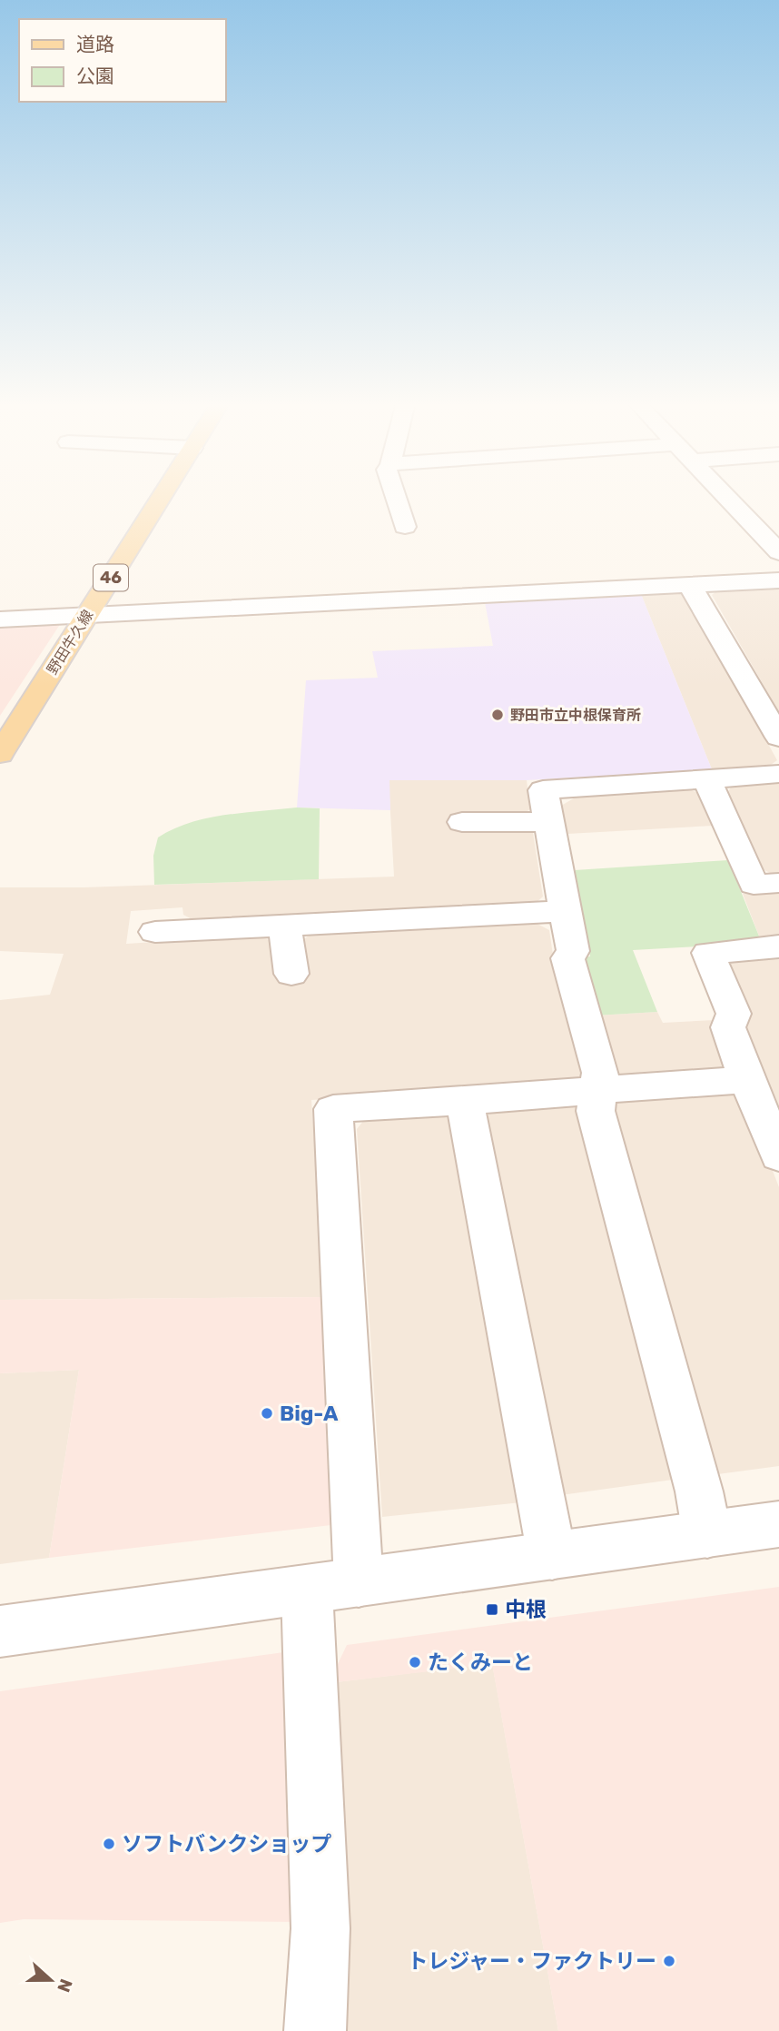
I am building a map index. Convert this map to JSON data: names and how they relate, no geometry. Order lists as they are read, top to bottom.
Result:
{
  "streets": {
    "main road": ["46", "野田牛久線"]
  },
  "places": {
    "other": [
      "野田市立中根保育所",
      "Big-A",
      "たくみーと",
      "ソフトバンクショップ",
      "トレジャー・ファクトリー"
    ],
    "transit": ["中根"]
  },
  "legend": ["道路", "公園"],
  "north": "right"
}
